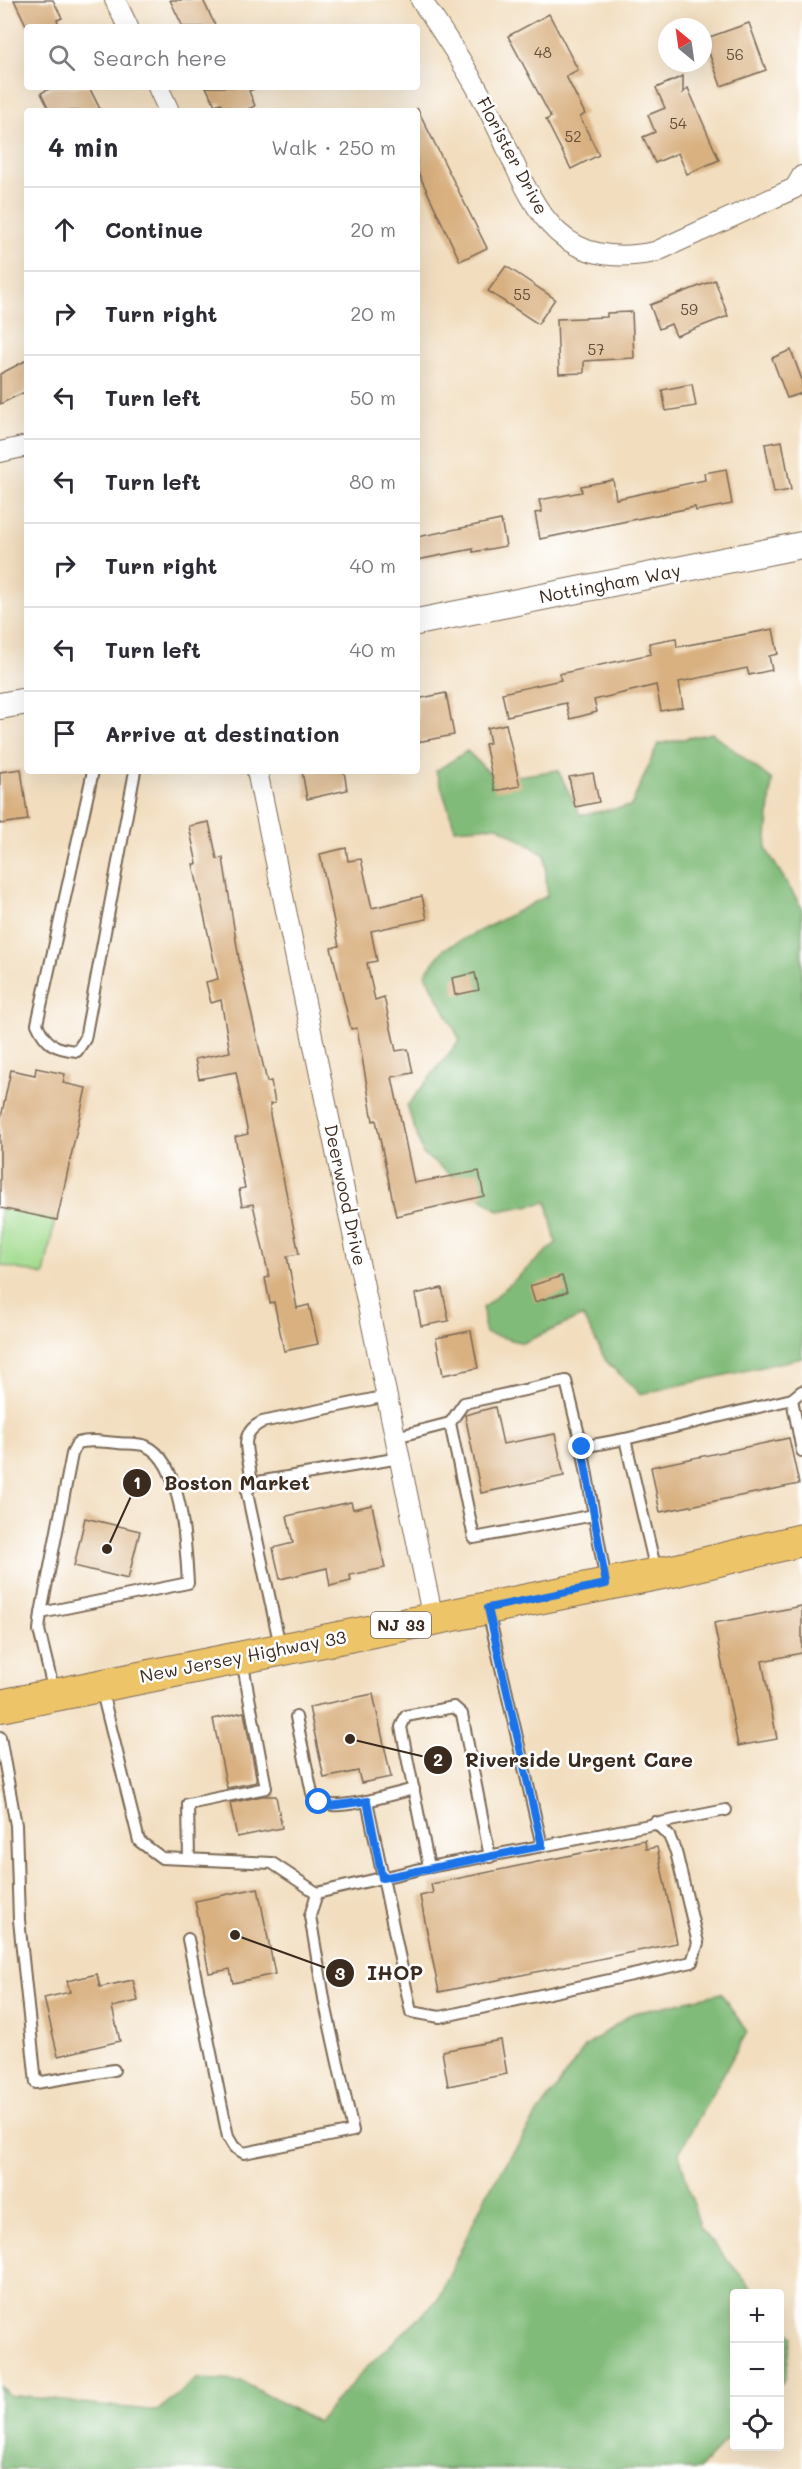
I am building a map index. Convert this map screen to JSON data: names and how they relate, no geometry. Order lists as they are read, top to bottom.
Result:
{
  "streets": {
    "main road": ["NJ 33", "New Jersey Highway 33"],
    "street": ["Florister Drive", "Nottingham Way", "Deerwood Drive"]
  },
  "crossings": [
    ["Deerwood Drive", "New Jersey Highway 33"]
  ],
  "places": ["Boston Market", "Riverside Urgent Care", "IHOP"],
  "house_numbers": [
    "48",
    "56",
    "54",
    "52",
    "55",
    "59",
    "57"
  ],
  "north": "top left",
  "page": {
    "search": "Search here",
    "heading": ["4 min", "Walk · 250 m"],
    "list": [
      ["Continue", "20 m"],
      ["Turn right", "20 m"],
      ["Turn left", "50 m"],
      ["Turn left", "80 m"],
      ["Turn right", "40 m"],
      ["Turn left", "40 m"],
      "Arrive at destination"
    ],
    "map_buttons": ["+", "−"]
  }
}
